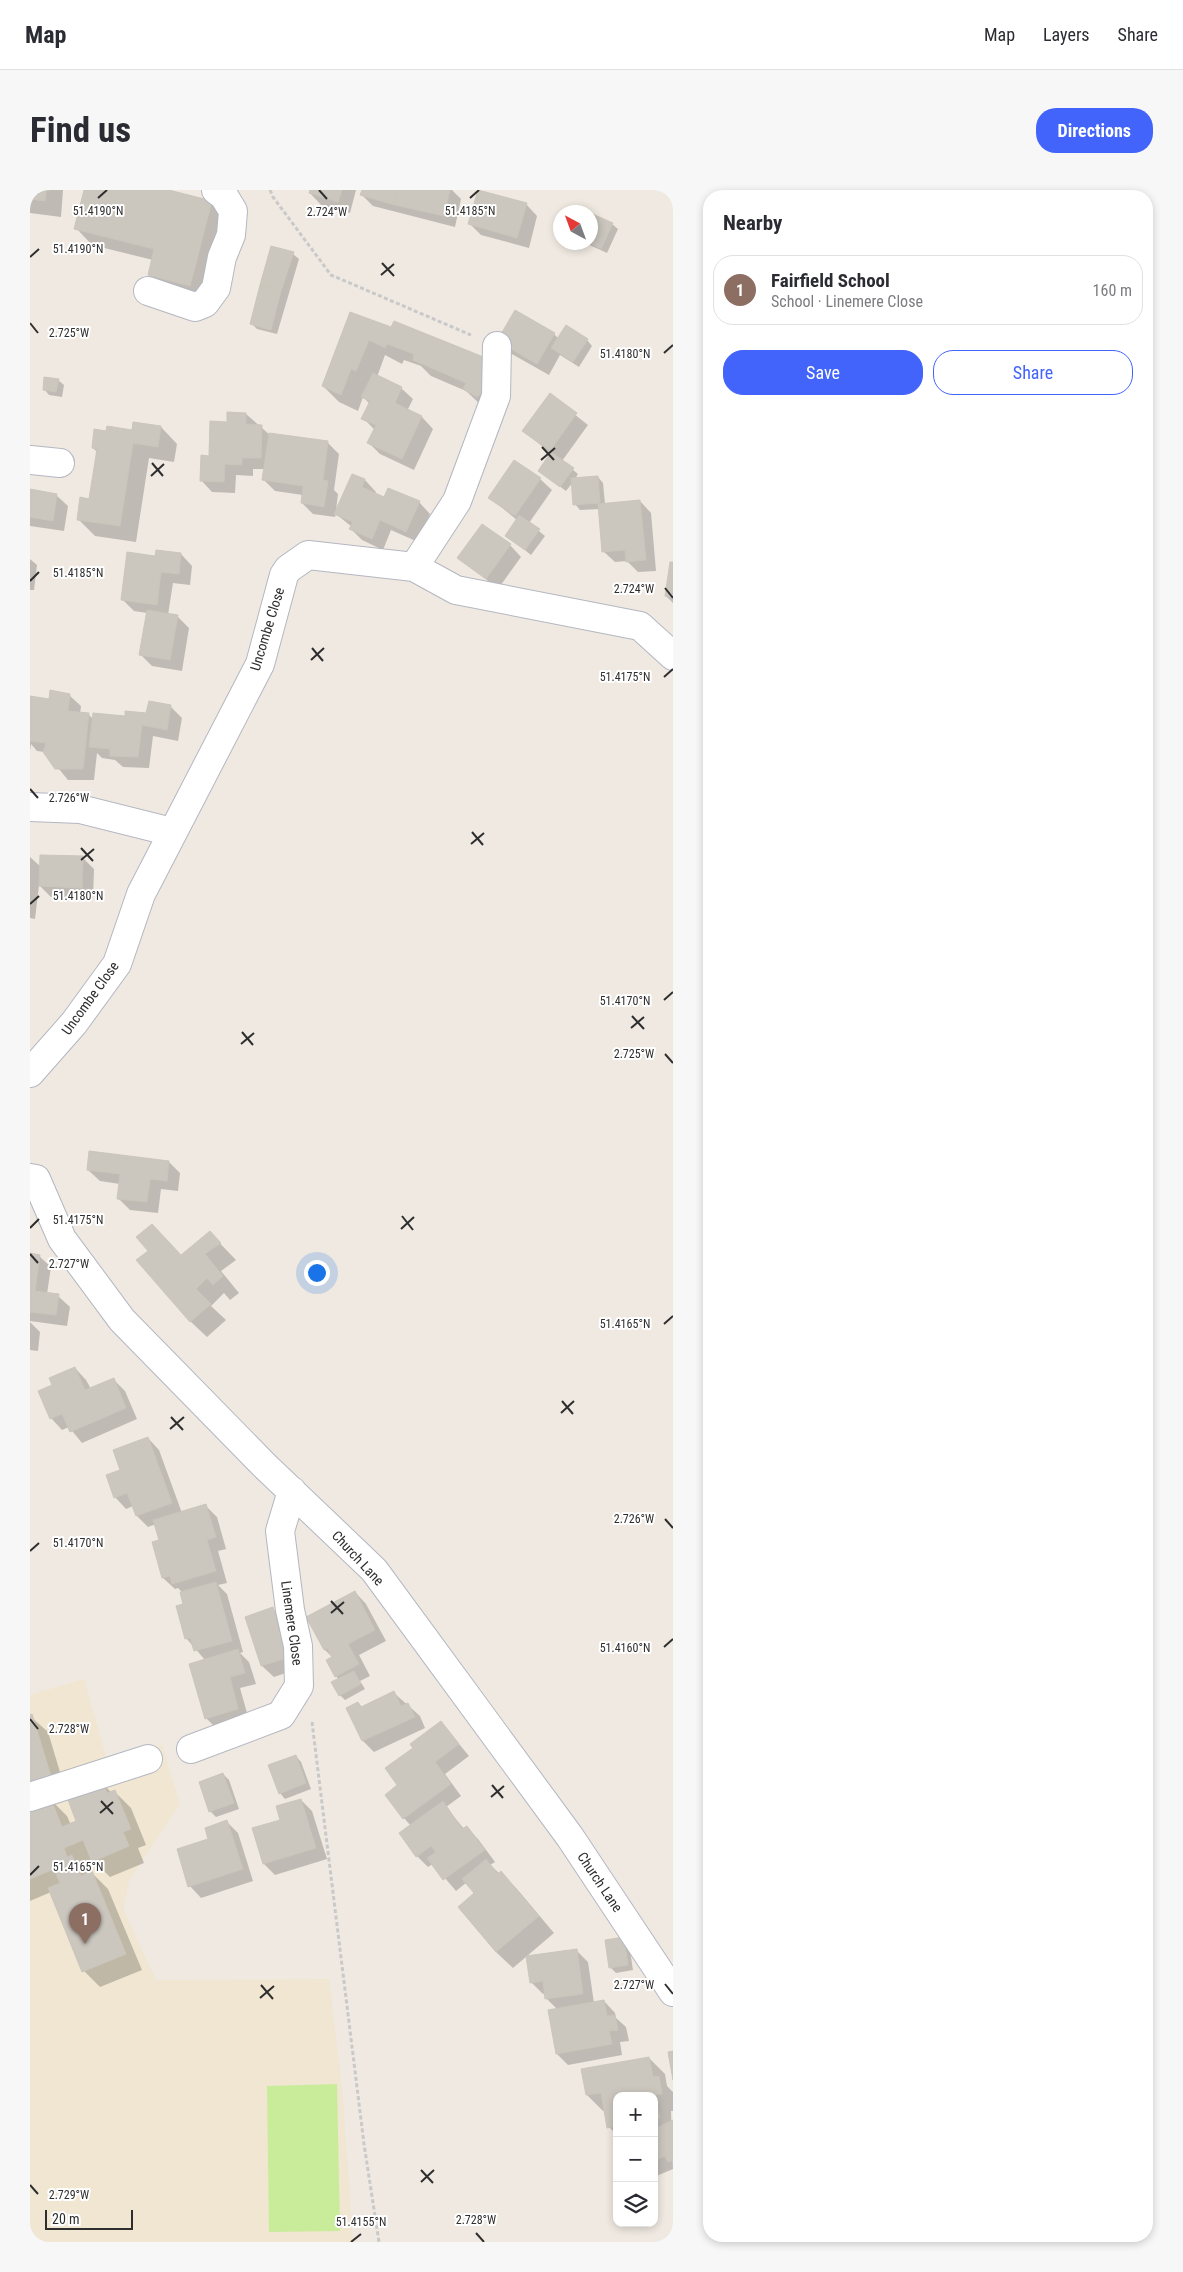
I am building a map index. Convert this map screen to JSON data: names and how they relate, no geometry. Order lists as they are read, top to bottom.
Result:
{
  "streets": {
    "street": ["Uncombe Close", "Church Lane", "Linemere Close"]
  },
  "crossings": [
    ["Church Lane", "Linemere Close"]
  ],
  "scale_bar": "20 m",
  "north": "top left",
  "page": {
    "header": "Map",
    "nav": ["Map", "Layers", "Share"],
    "buttons": [
      "Directions",
      ["Save", "Share"]
    ],
    "title": "Find us",
    "heading": "Nearby",
    "list": [
      {
        "mark": "1",
        "name": "Fairfield School",
        "note": "School · Linemere Close",
        "value": "160 m"
      }
    ],
    "pins": "1",
    "map_buttons": ["+", "−"],
    "scale": "20 m"
  },
  "coordinates": [
    "51.4190°N",
    "51.4185°N",
    "2.724°W",
    "2.725°W",
    "51.4180°N",
    "51.4175°N",
    "2.726°W",
    "51.4170°N",
    "2.727°W",
    "51.4165°N",
    "51.4160°N",
    "2.728°W",
    "2.729°W",
    "51.4155°N"
  ]
}
